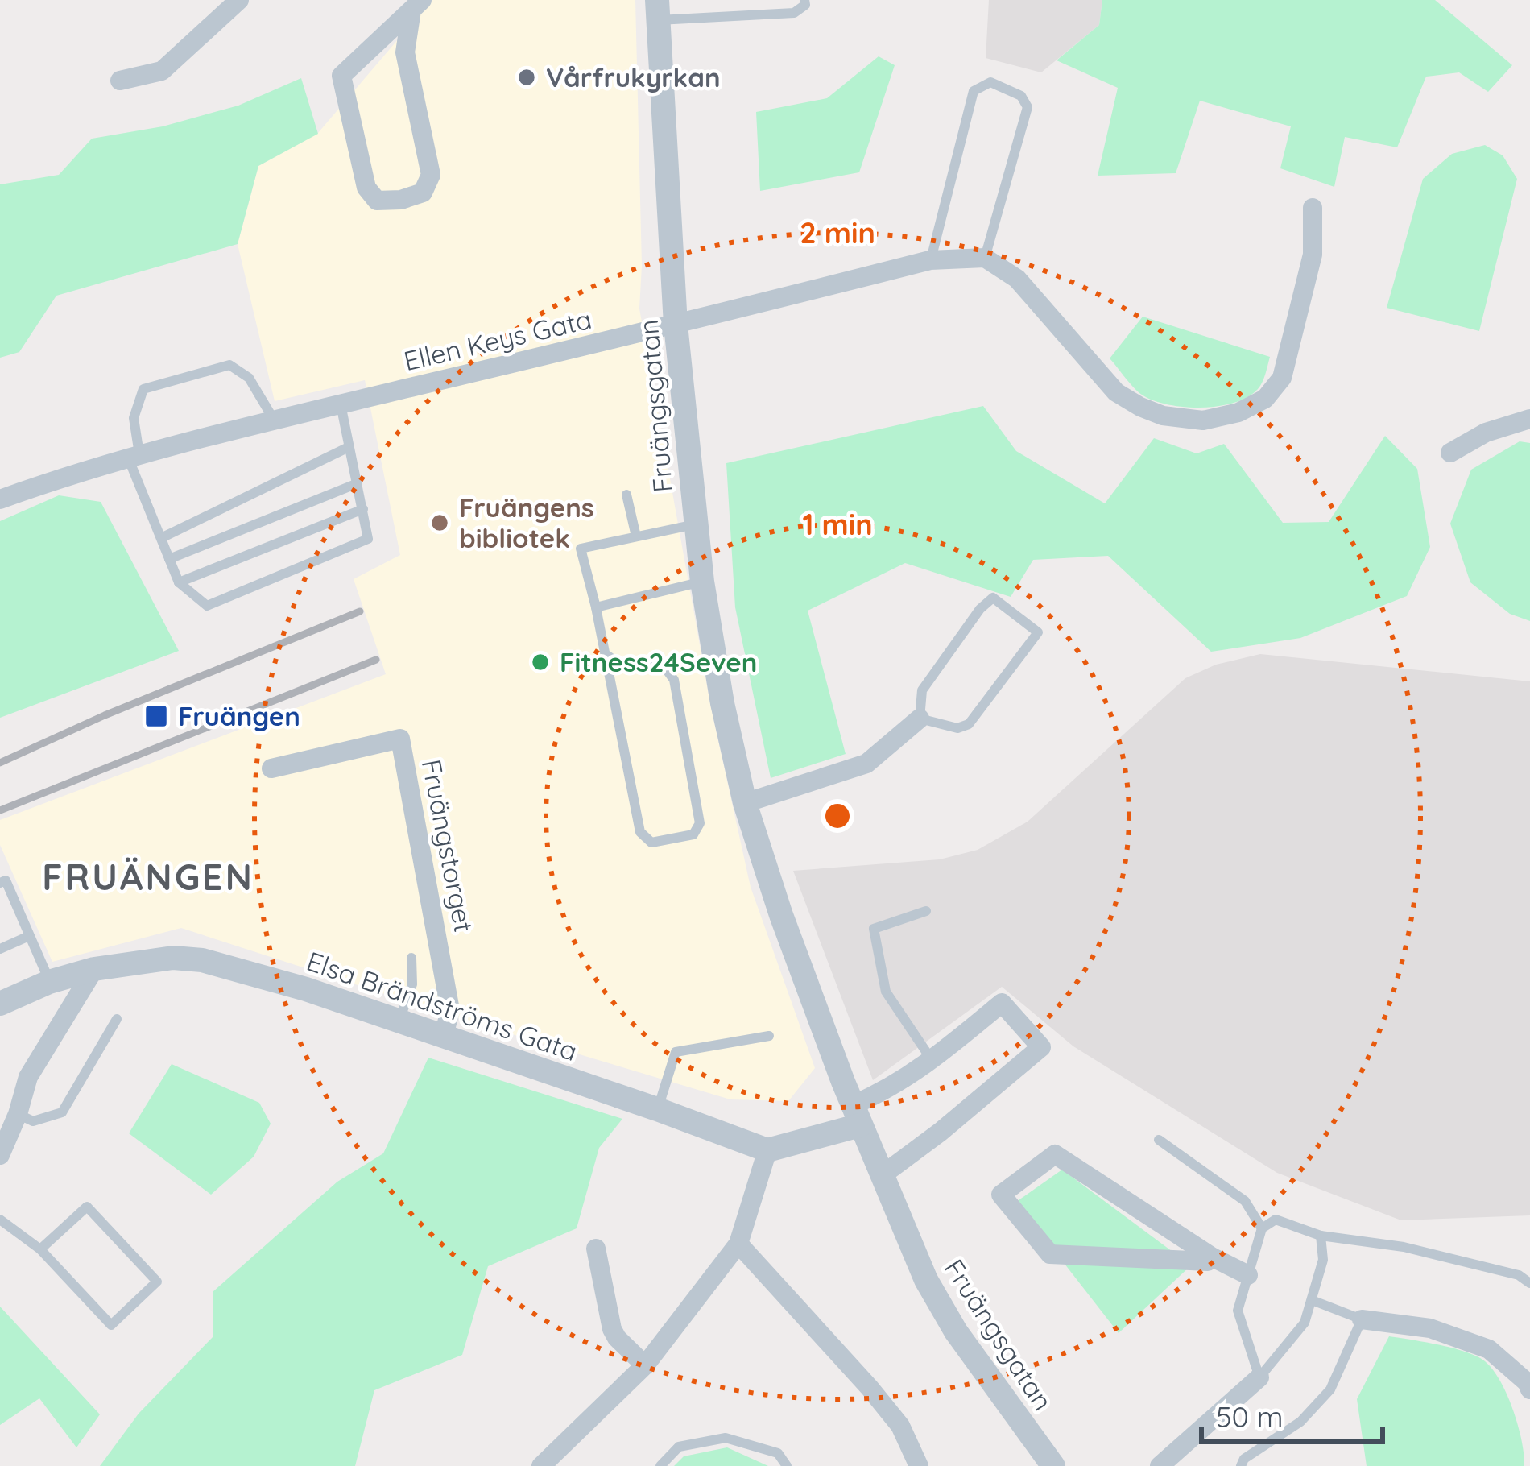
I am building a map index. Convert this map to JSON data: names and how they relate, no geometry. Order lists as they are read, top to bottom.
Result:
{
  "streets": {
    "street": [
      "Ellen Keys Gata",
      "Fruängsgatan",
      "Fruängstorget",
      "Elsa Brändströms Gata"
    ]
  },
  "crossings": [
    ["Ellen Keys Gata", "Fruängsgatan"],
    ["Fruängstorget", "Elsa Brändströms Gata"]
  ],
  "districts": ["FRUÄNGEN"],
  "places": {
    "other": ["Vårfrukyrkan", "Fruängens bibliotek", "Fitness24Seven"],
    "transit": ["Fruängen"]
  },
  "scale_bar": "50 m",
  "rings": ["2 min", "1 min"]
}
